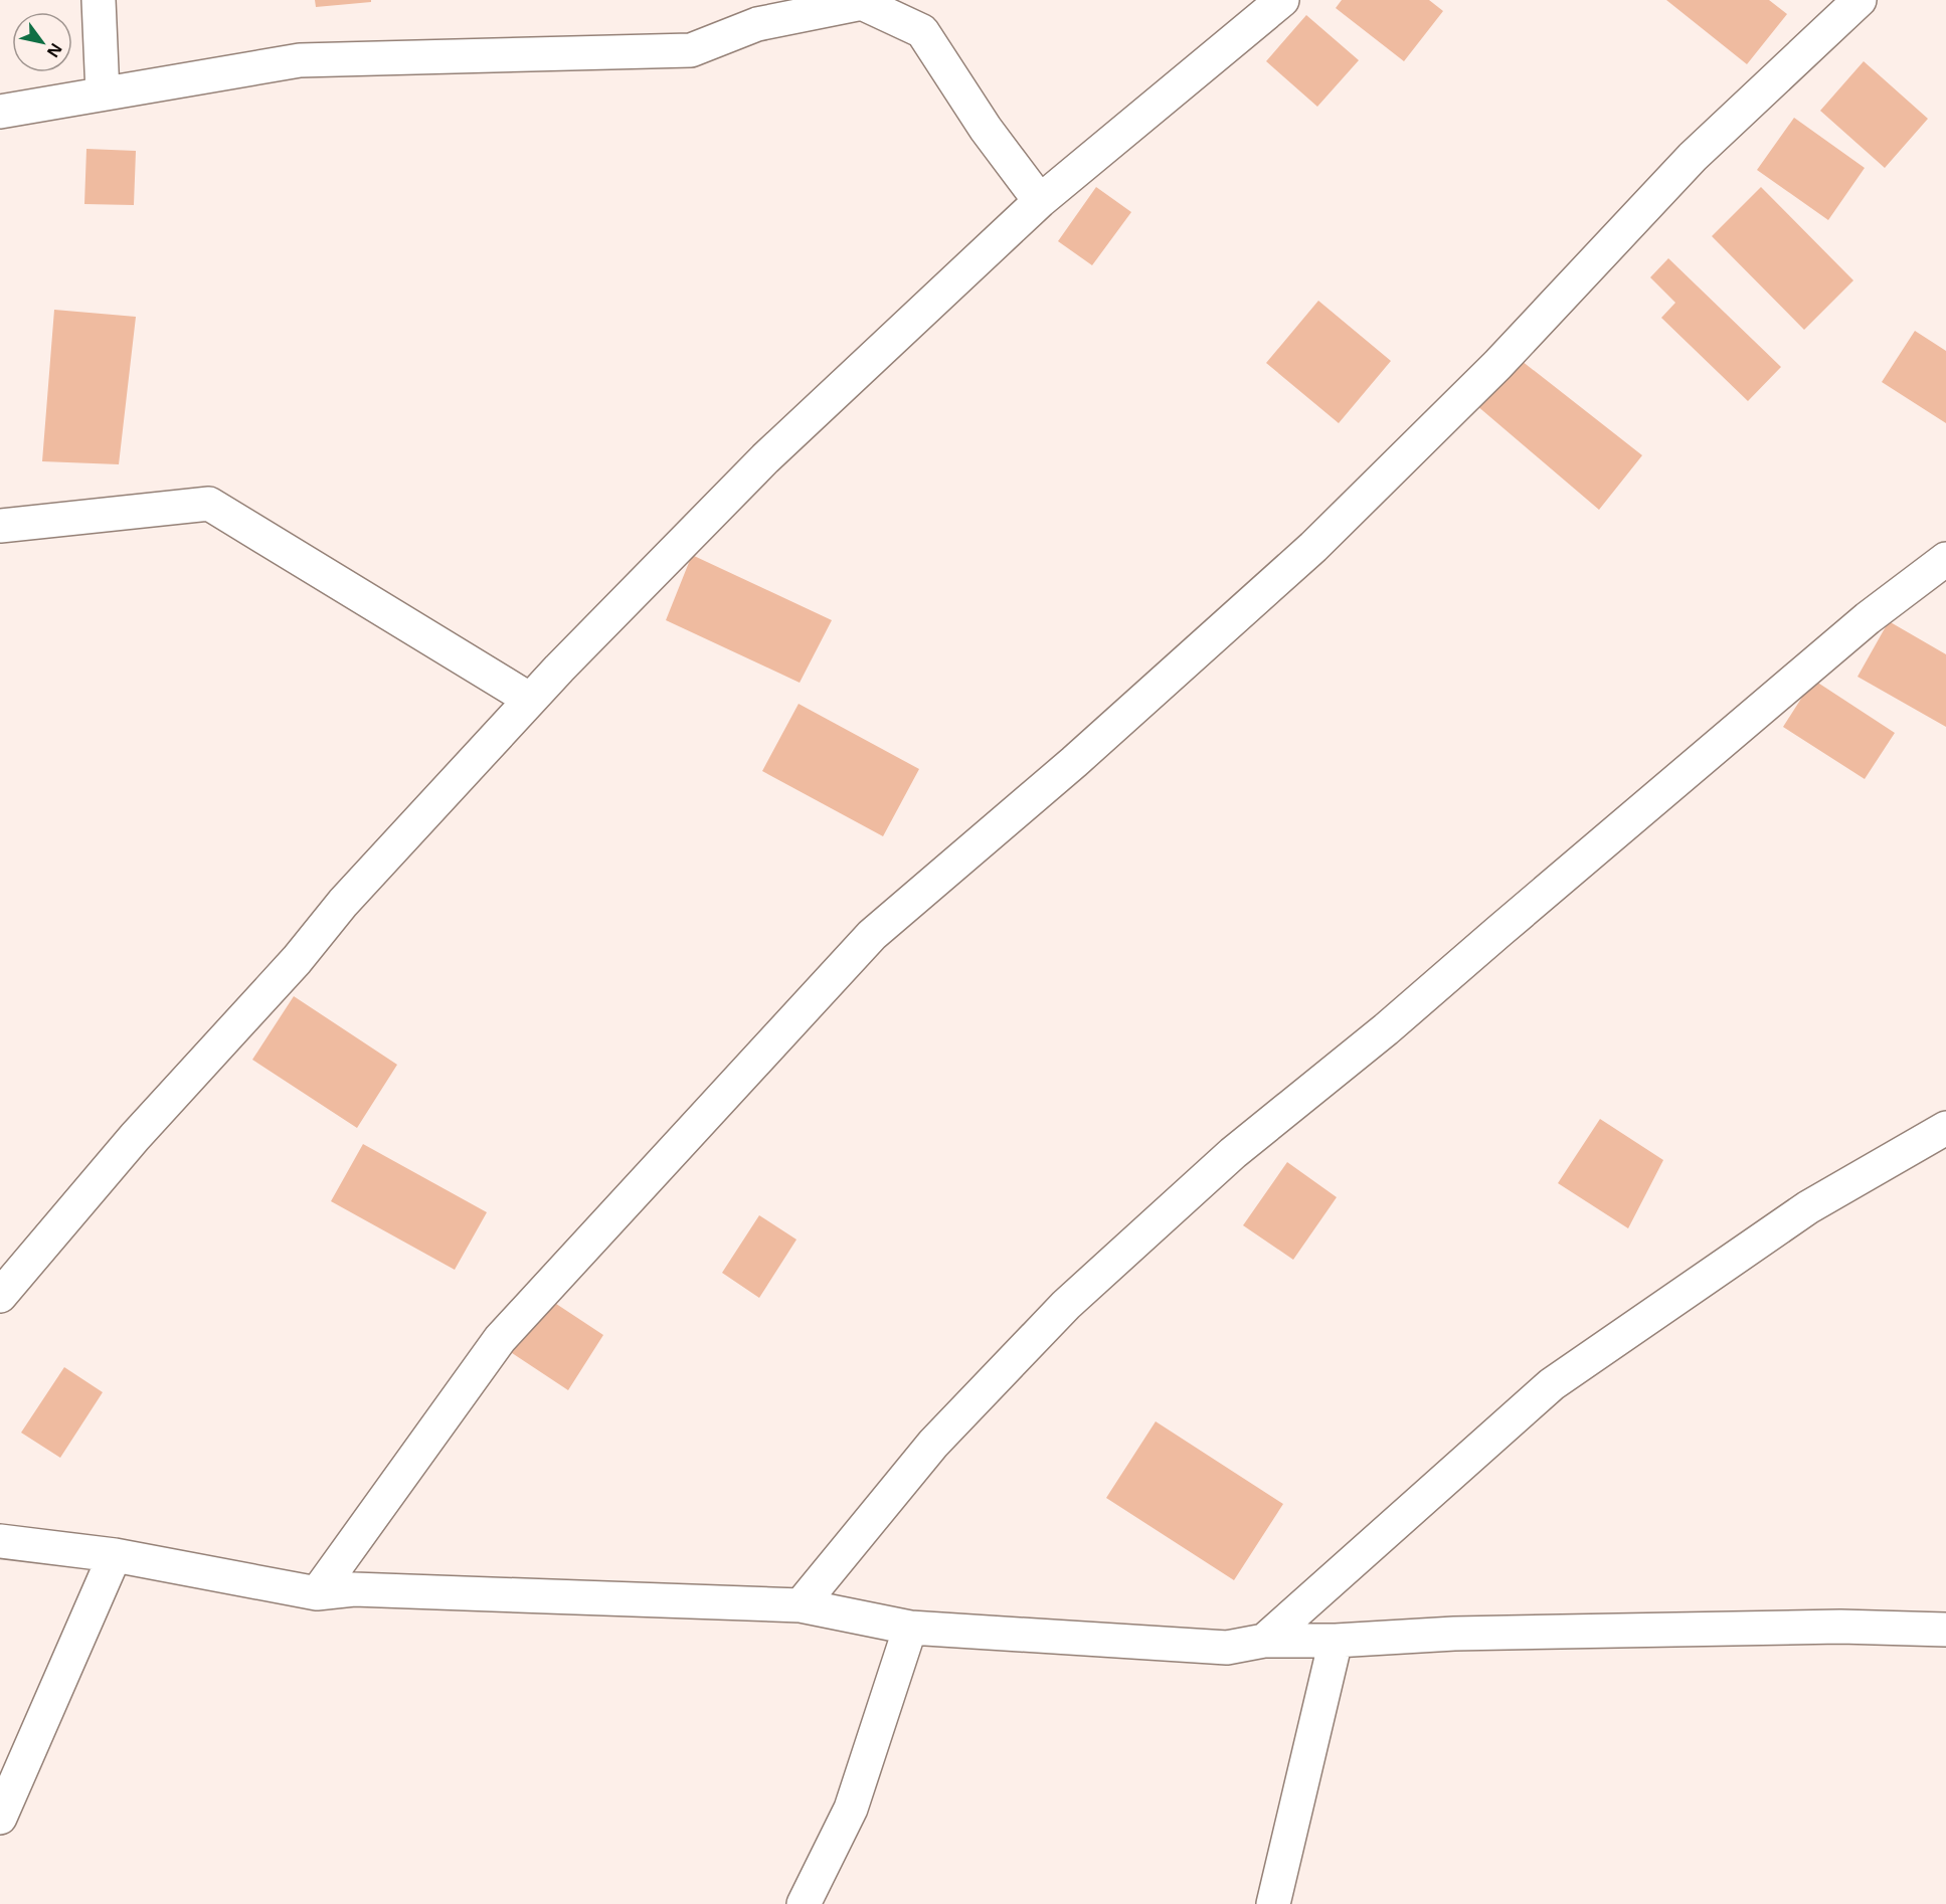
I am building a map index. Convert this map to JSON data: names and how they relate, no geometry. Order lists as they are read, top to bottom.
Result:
{
  "north": "bottom right"
}
